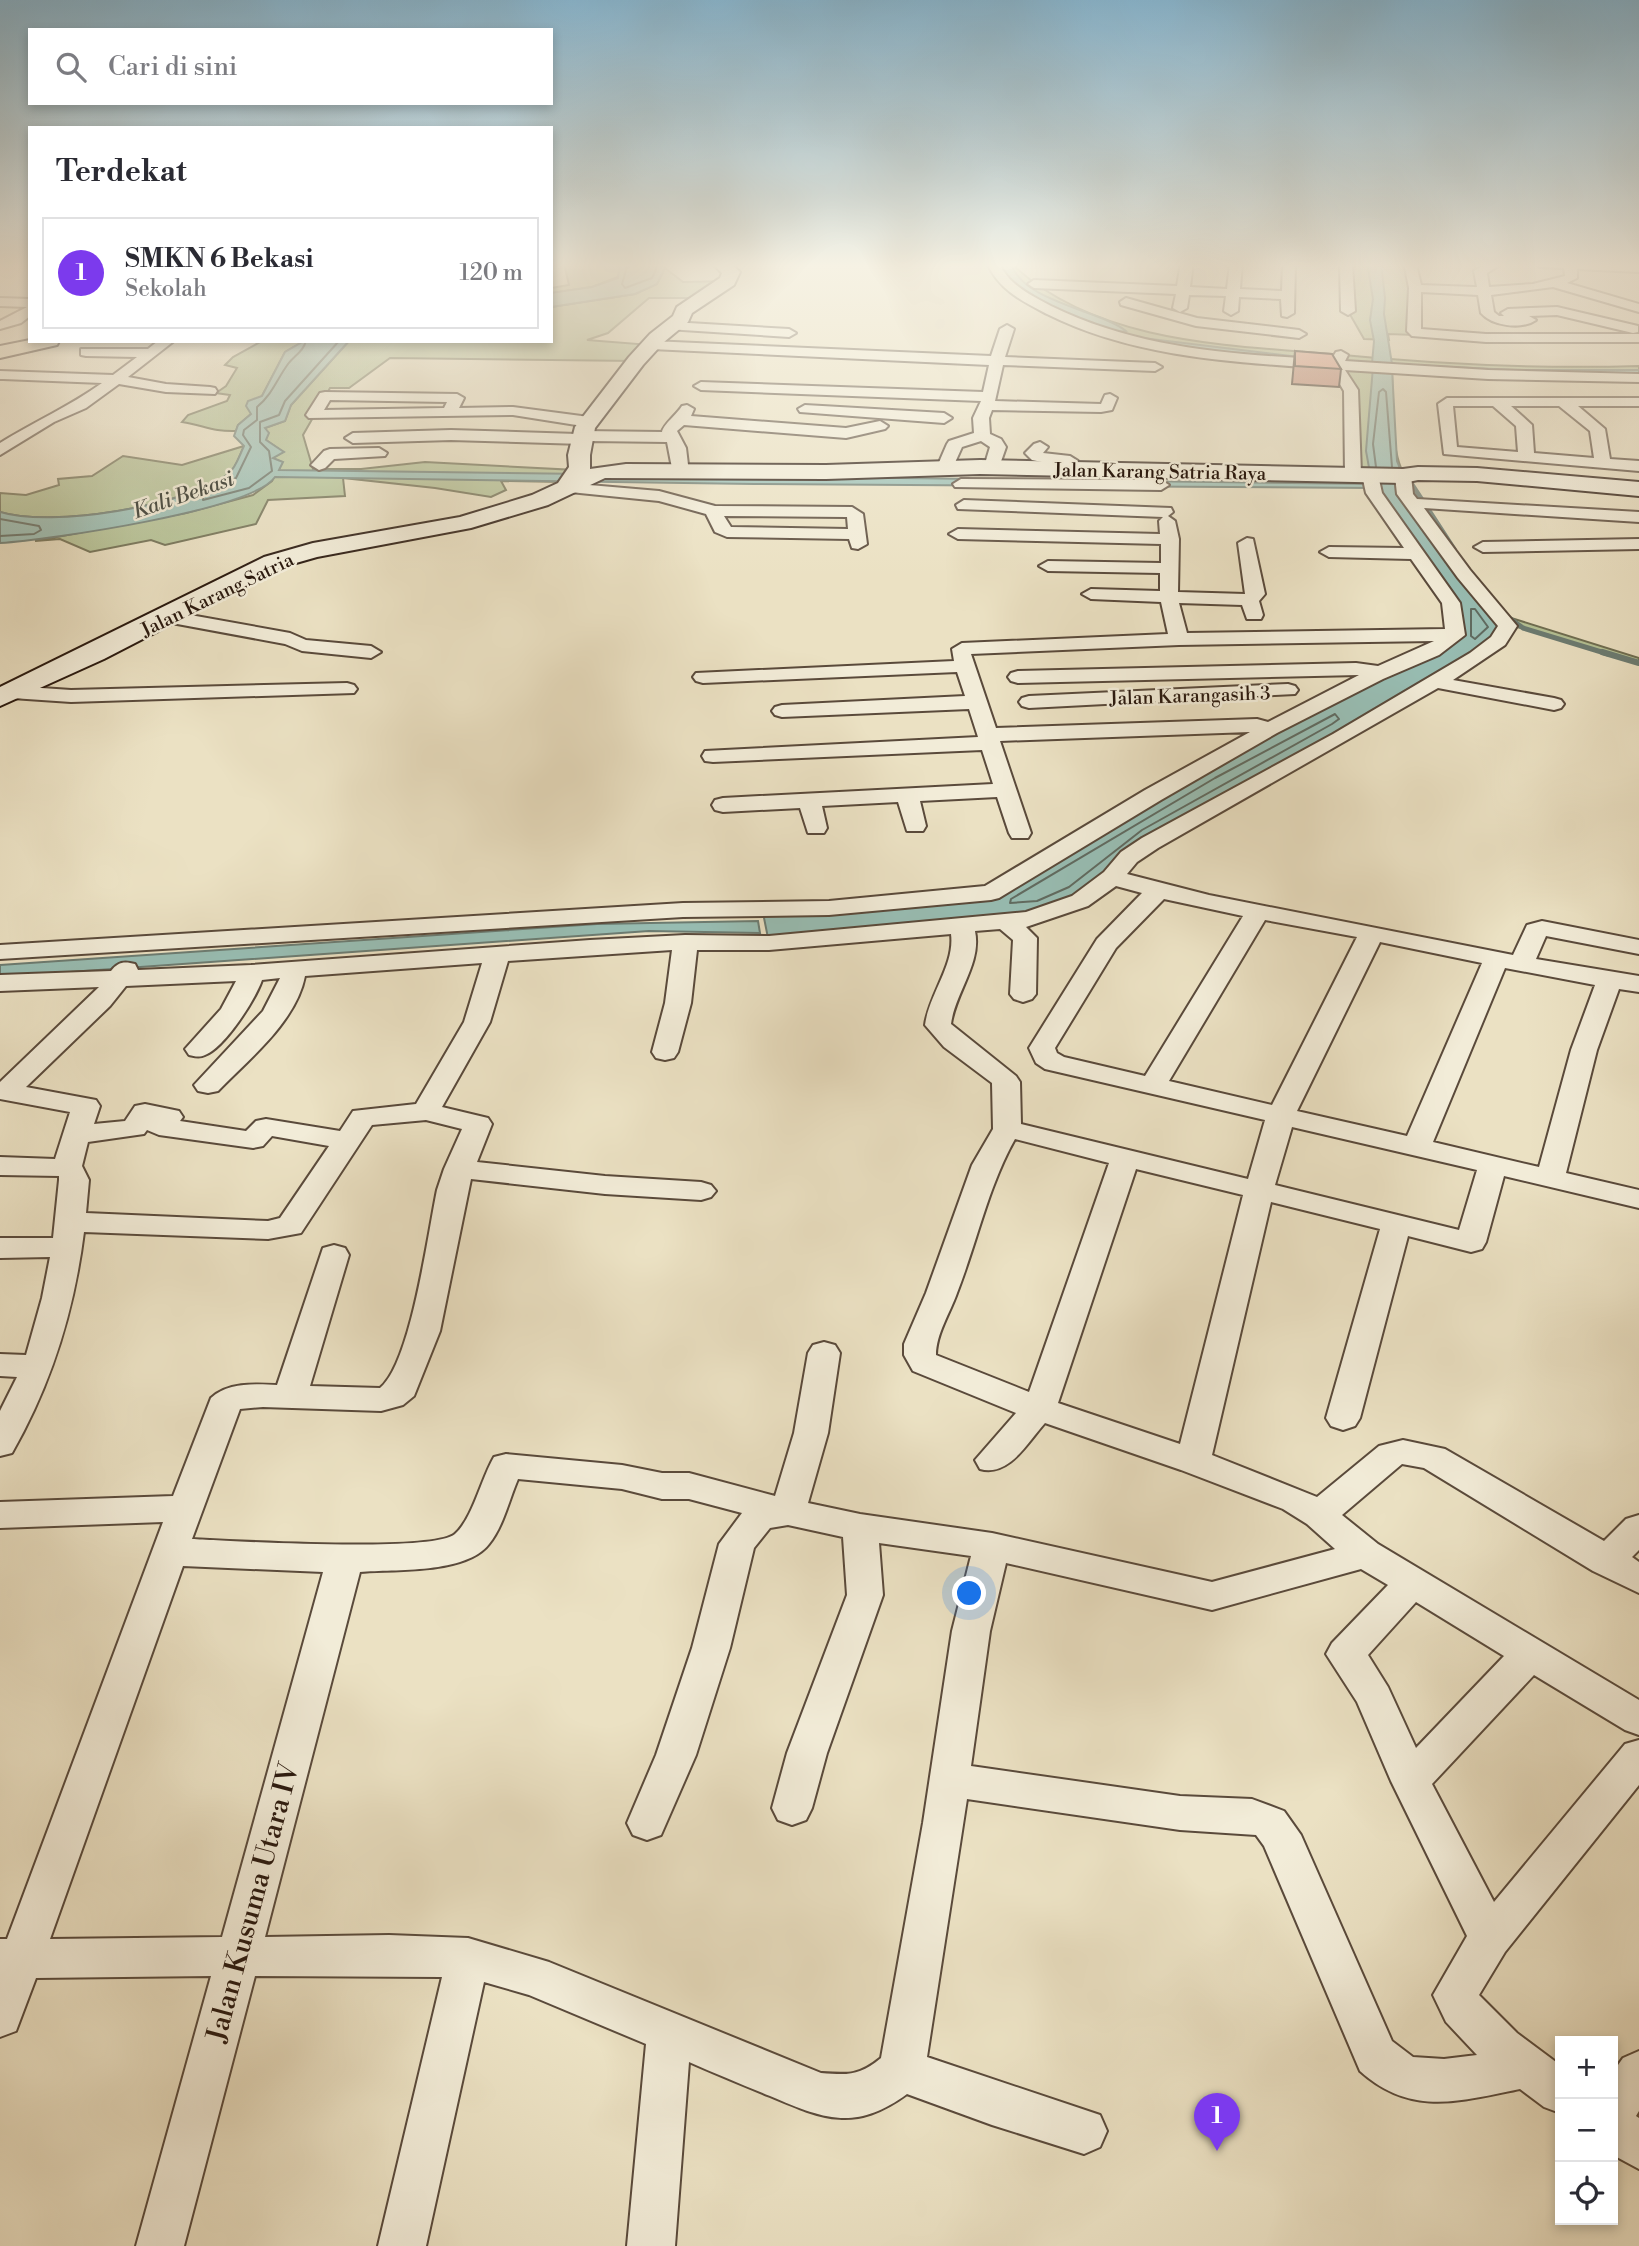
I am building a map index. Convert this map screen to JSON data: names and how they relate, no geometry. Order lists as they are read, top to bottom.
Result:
{
  "streets": {
    "street": [
      "Jalan Karang Satria Raya",
      "Jalan Karang Satria",
      "Jalan Karangasih 3",
      "Jalan Kusuma Utara IV"
    ]
  },
  "water": ["Kali Bekasi"],
  "page": {
    "search": "Cari di sini",
    "heading": "Terdekat",
    "list": [
      {
        "mark": "1",
        "name": "SMKN 6 Bekasi",
        "note": "Sekolah",
        "value": "120 m"
      }
    ],
    "map_buttons": ["+", "−"],
    "pins": "1"
  }
}
